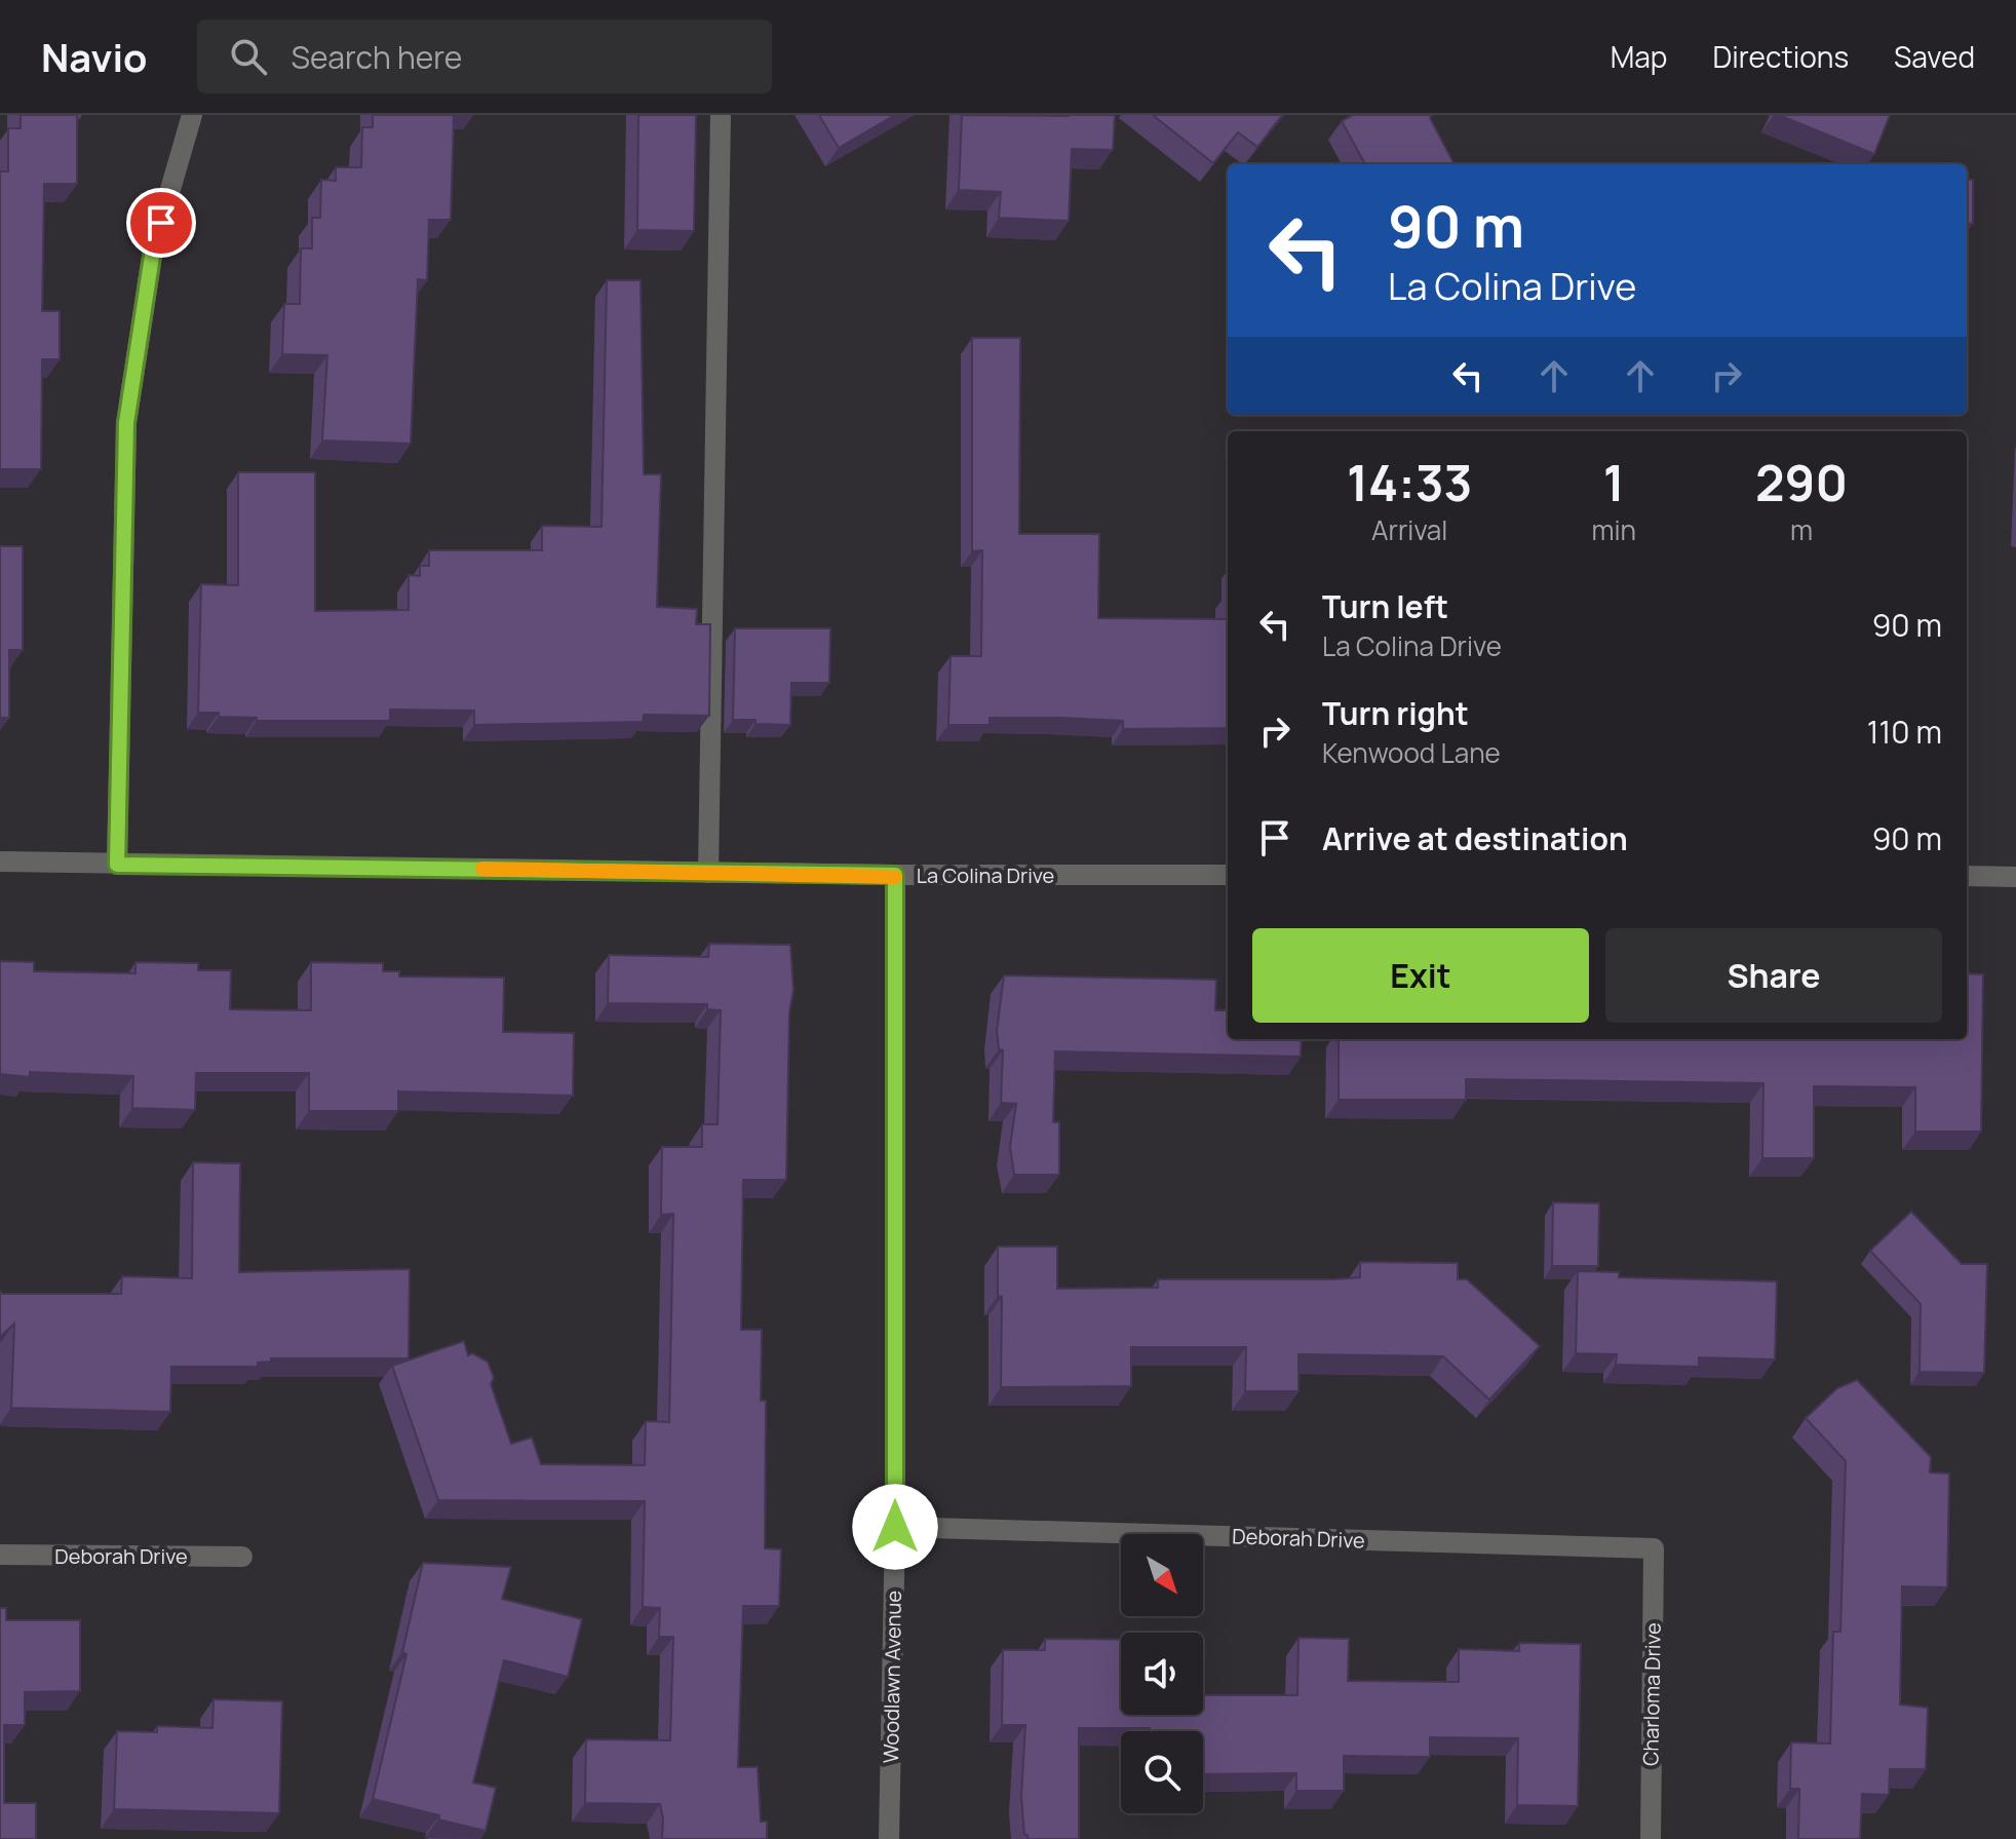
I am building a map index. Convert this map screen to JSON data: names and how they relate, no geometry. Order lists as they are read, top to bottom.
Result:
{
  "streets": {
    "street": [
      "La Colina Drive",
      "Deborah Drive",
      "Woodlawn Avenue",
      "Charloma Drive"
    ]
  },
  "crossings": [
    ["La Colina Drive", "Woodlawn Avenue"],
    ["Deborah Drive", "Woodlawn Avenue"],
    ["Deborah Drive", "Charloma Drive"]
  ],
  "north": "bottom right",
  "page": {
    "header": "Navio",
    "search": "Search here",
    "nav": ["Map", "Directions", "Saved"],
    "turn": ["90 m", "La Colina Drive"],
    "eta": [
      "14:33",
      "Arrival",
      "1",
      "min",
      "290",
      "m"
    ],
    "list": [
      {
        "name": "Turn left",
        "note": "La Colina Drive",
        "value": "90 m"
      },
      {
        "name": "Turn right",
        "note": "Kenwood Lane",
        "value": "110 m"
      },
      {
        "name": "Arrive at destination",
        "value": "90 m"
      }
    ],
    "buttons": ["Exit", "Share"]
  }
}
